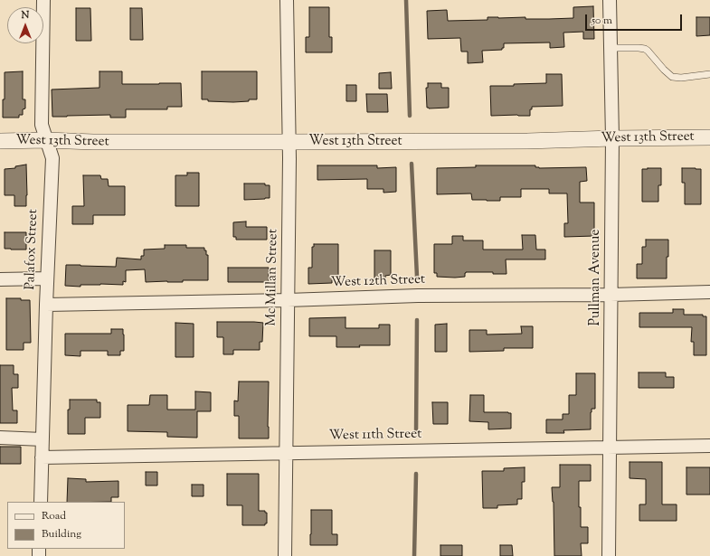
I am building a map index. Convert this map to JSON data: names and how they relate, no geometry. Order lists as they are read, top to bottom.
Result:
{
  "streets": {
    "street": [
      "West 13th Street",
      "Palafox Street",
      "Mc Millan Street",
      "Pullman Avenue",
      "West 12th Street",
      "West 11th Street"
    ]
  },
  "crossings": [
    ["West 13th Street", "Palafox Street"],
    ["West 13th Street", "Mc Millan Street"],
    ["West 13th Street", "Pullman Avenue"],
    ["Palafox Street", "West 12th Street"],
    ["Palafox Street", "West 11th Street"],
    ["Mc Millan Street", "West 12th Street"],
    ["Mc Millan Street", "West 11th Street"],
    ["Pullman Avenue", "West 12th Street"],
    ["Pullman Avenue", "West 11th Street"]
  ],
  "legend": ["Road", "Building"],
  "scale_bar": "50 m",
  "north": "top"
}
